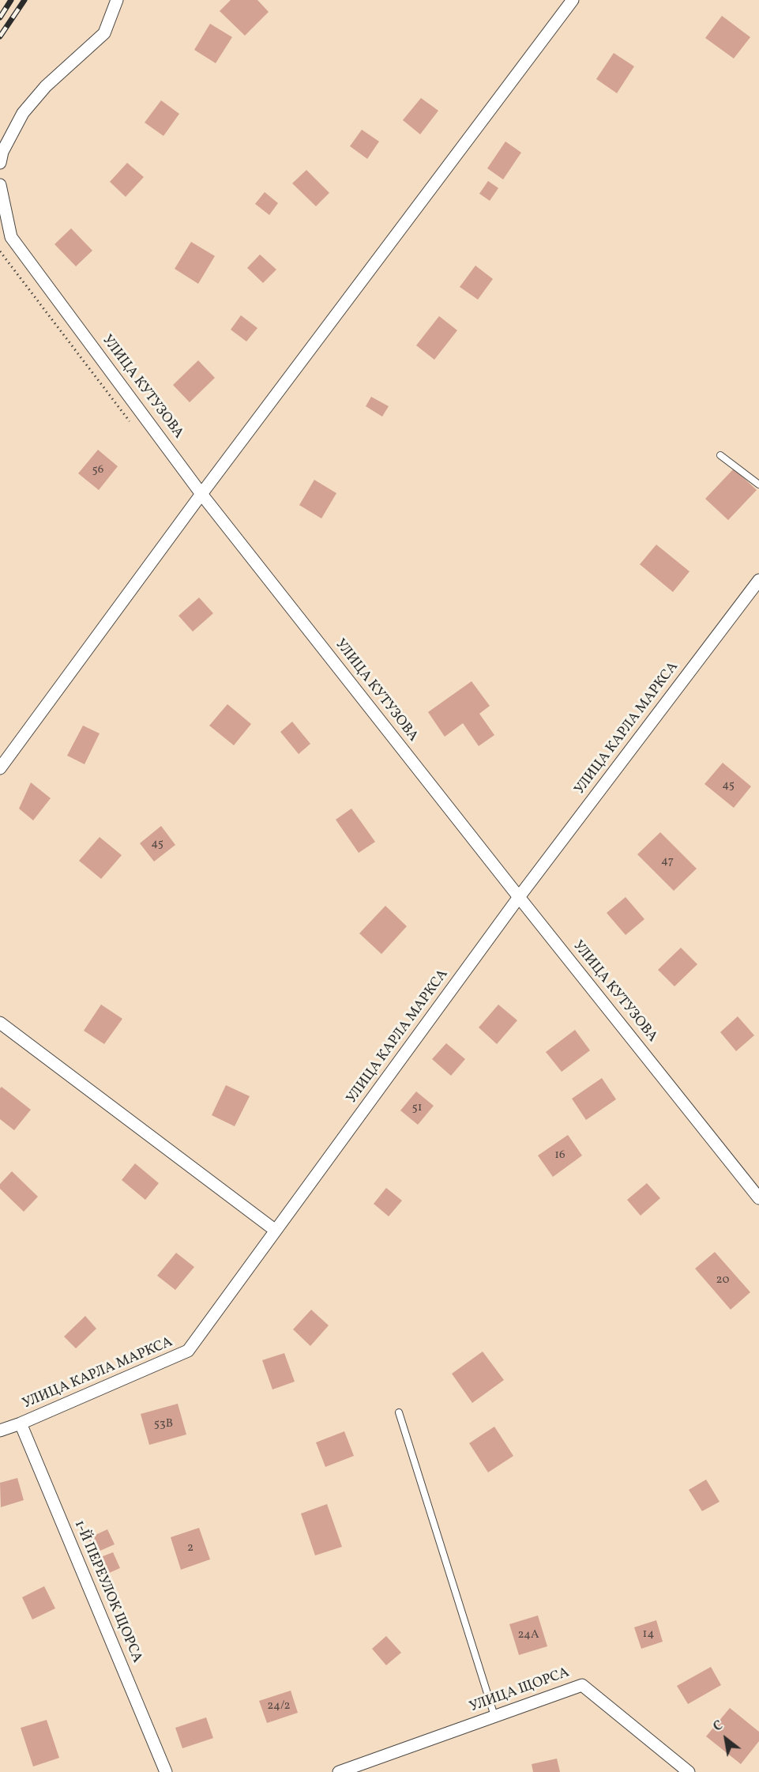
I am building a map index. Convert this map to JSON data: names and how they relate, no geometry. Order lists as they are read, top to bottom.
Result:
{
  "streets": {
    "street": [
      "УЛИЦА КУТУЗОВА",
      "УЛИЦА КАРЛА МАРКСА",
      "1-Й ПЕРЕУЛОК ЩОРСА",
      "УЛИЦА ЩОРСА"
    ]
  },
  "crossings": [
    ["УЛИЦА КУТУЗОВА", "УЛИЦА КАРЛА МАРКСА"],
    ["УЛИЦА КАРЛА МАРКСА", "1-Й ПЕРЕУЛОК ЩОРСА"]
  ],
  "house_numbers": [
    "56",
    "45",
    "45",
    "47",
    "51",
    "16",
    "20",
    "53В",
    "2",
    "14",
    "24А",
    "24/2"
  ],
  "north": "top left"
}
